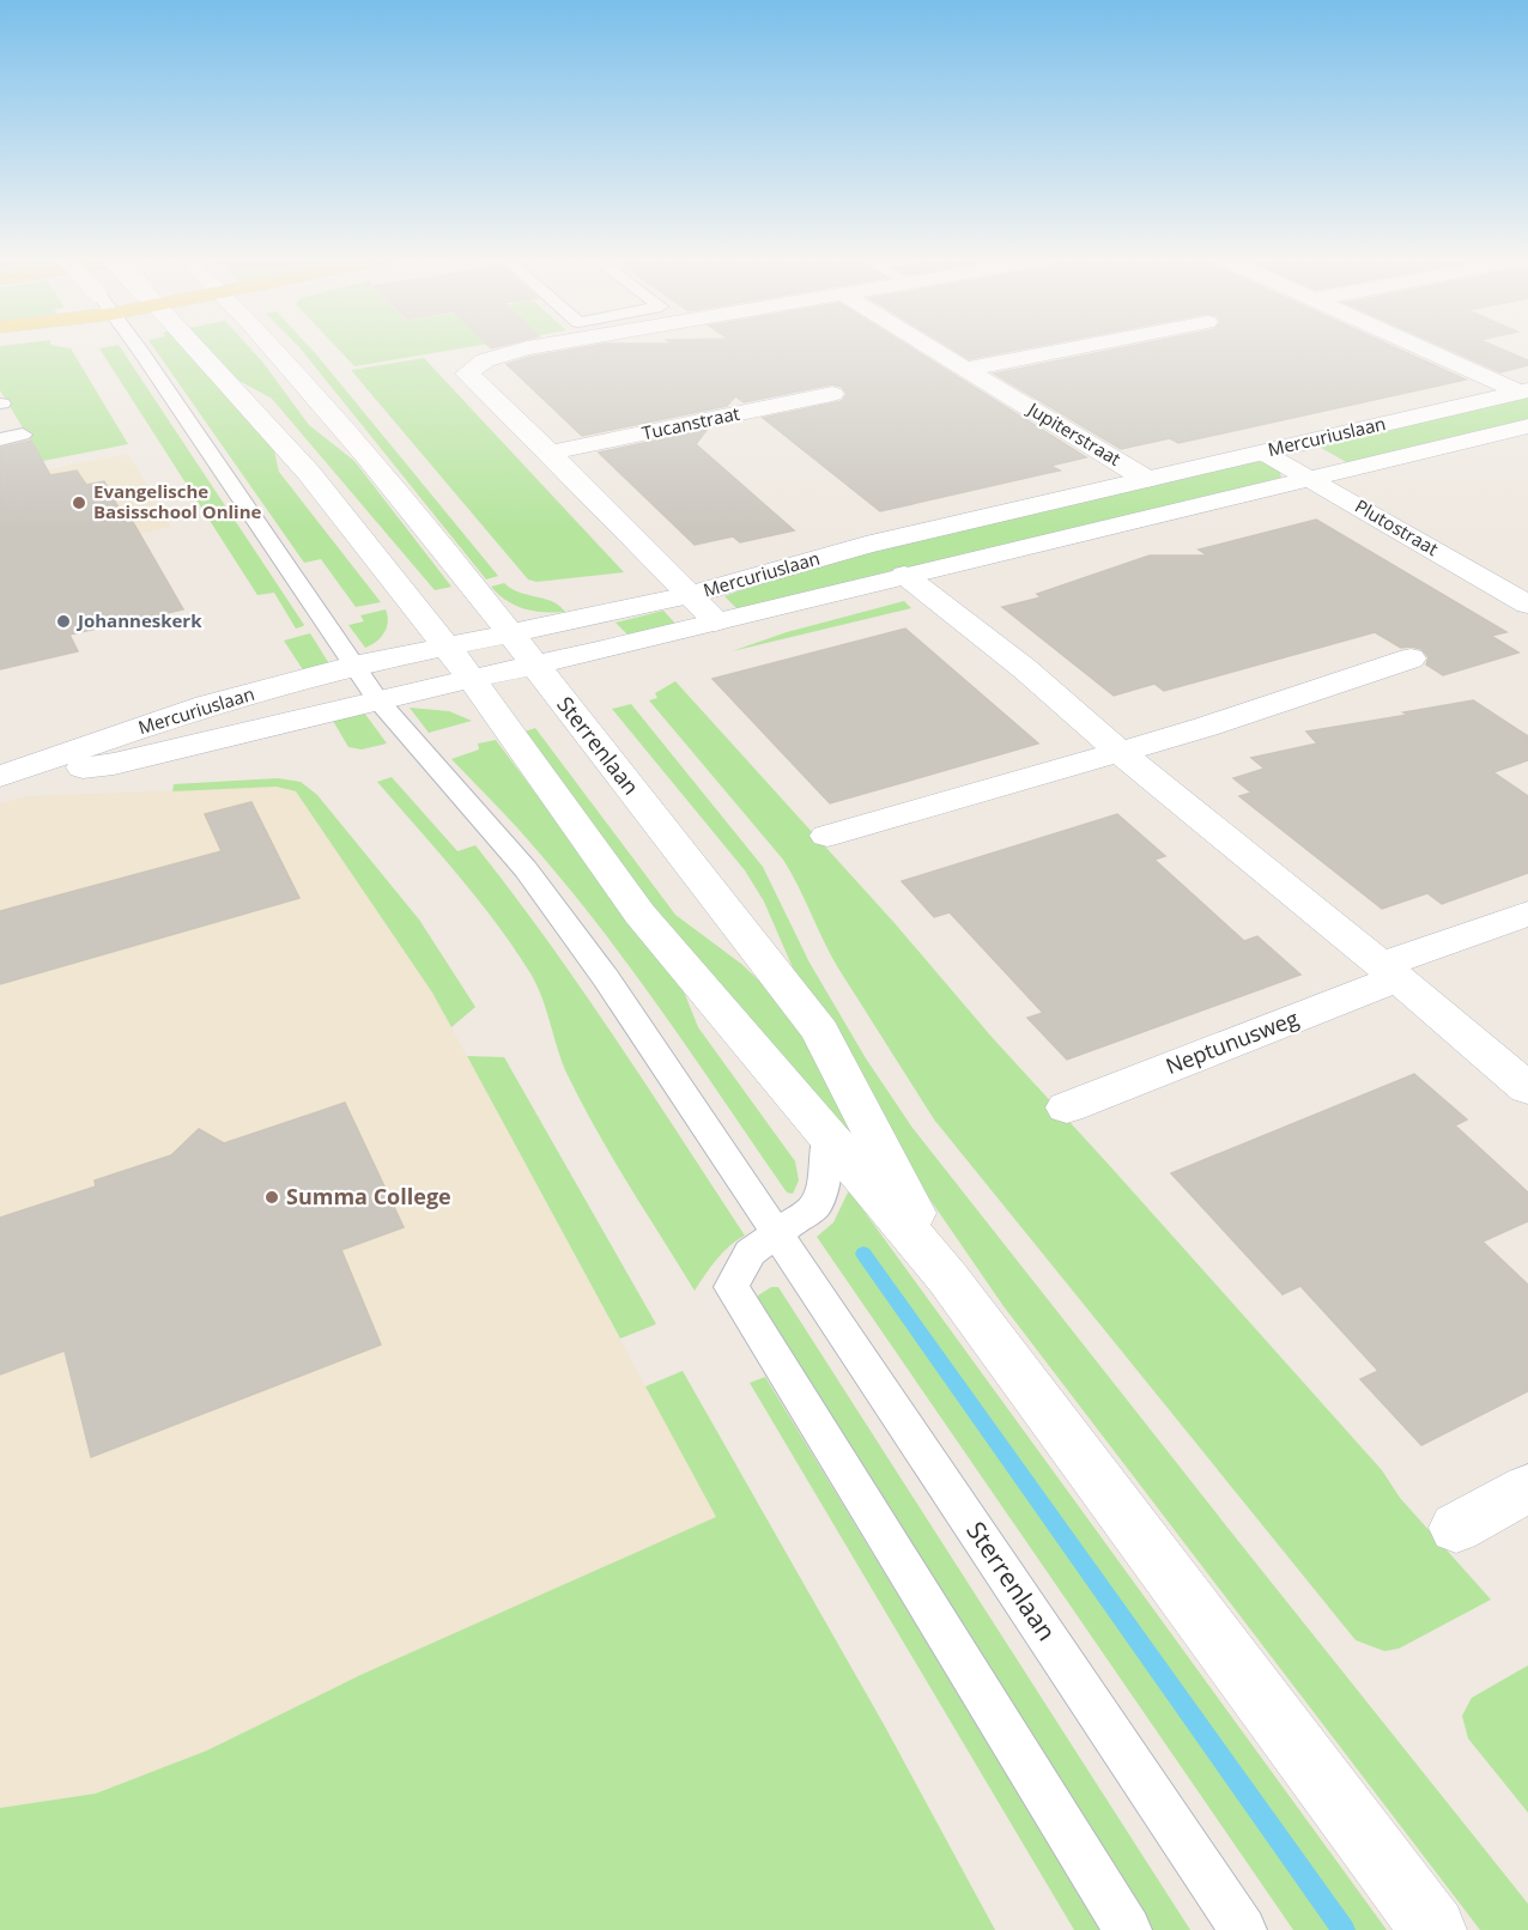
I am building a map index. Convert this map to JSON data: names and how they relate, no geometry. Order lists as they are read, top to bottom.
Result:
{
  "streets": {
    "street": [
      "Tucanstraat",
      "Jupiterstraat",
      "Mercuriuslaan",
      "Plutostraat",
      "Sterrenlaan",
      "Neptunusweg"
    ]
  },
  "crossings": [
    ["Jupiterstraat", "Mercuriuslaan"],
    ["Mercuriuslaan", "Plutostraat"],
    ["Mercuriuslaan", "Sterrenlaan"]
  ],
  "places": ["Evangelische Basisschool Online", "Johanneskerk", "Summa College"]
}
